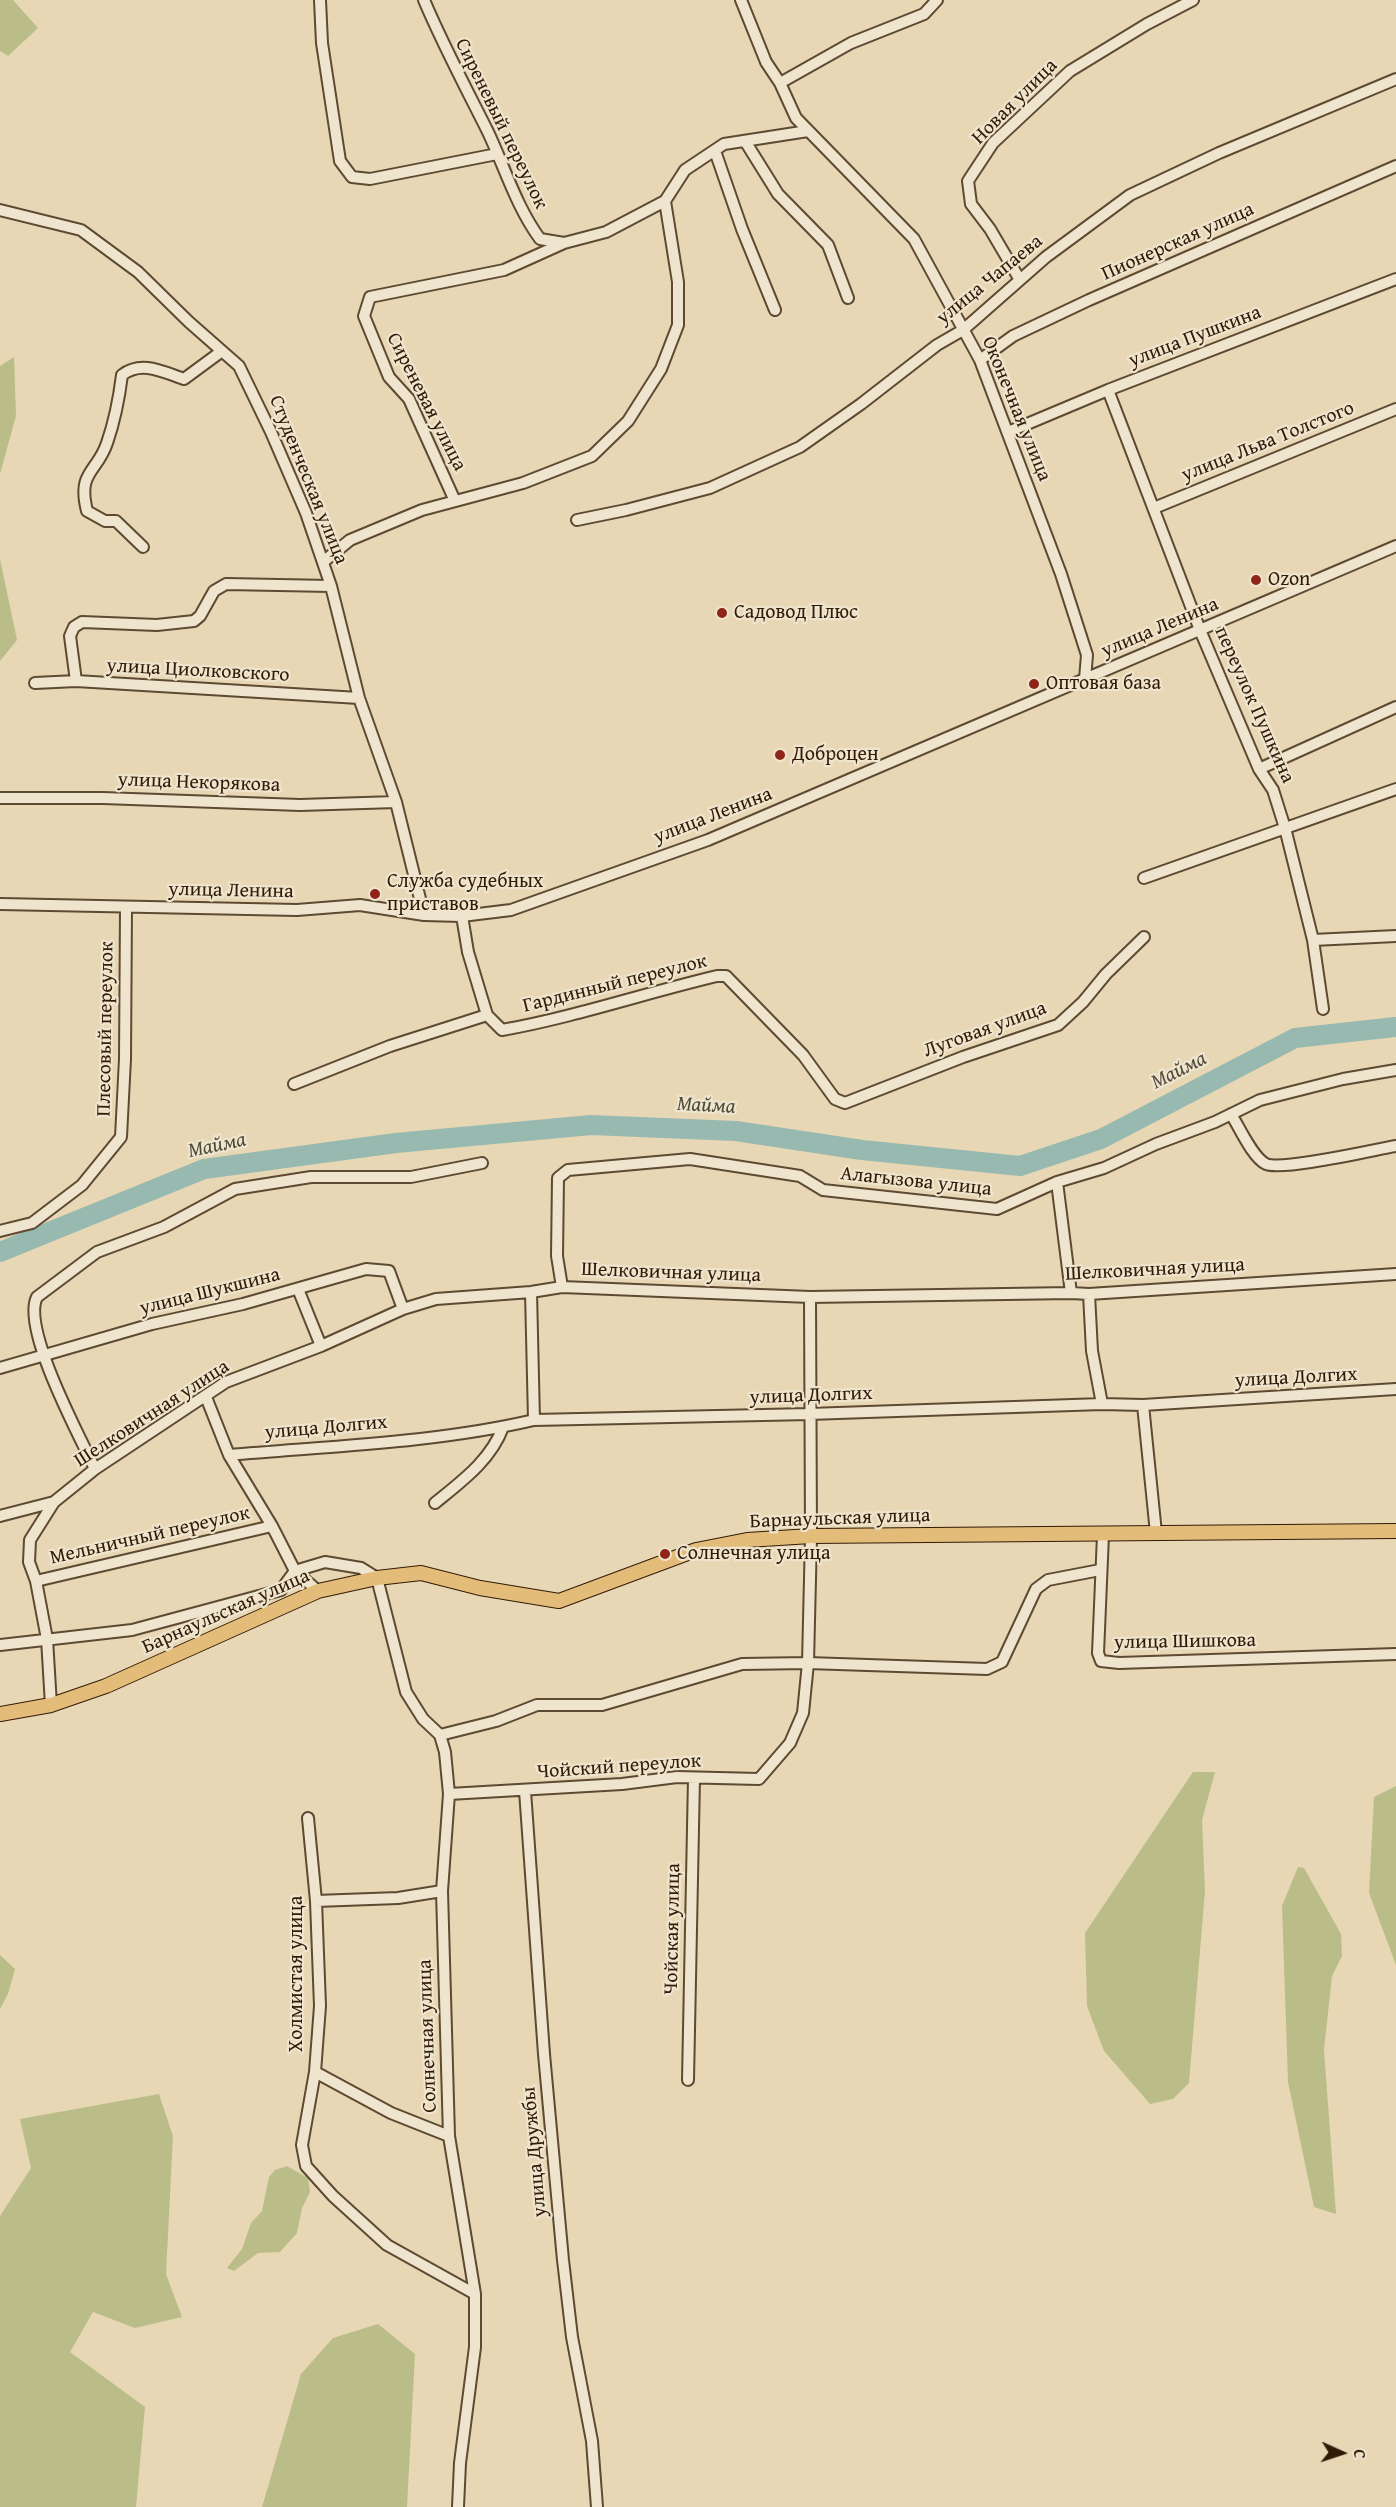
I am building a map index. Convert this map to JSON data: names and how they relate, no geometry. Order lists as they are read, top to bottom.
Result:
{
  "streets": {
    "main road": ["Барнаульская улица"],
    "street": [
      "Новая улица",
      "Сиреневый переулок",
      "Пионерская улица",
      "улица Чапаева",
      "улица Пушкина",
      "Сиреневая улица",
      "Оконечная улица",
      "улица Льва Толстого",
      "Студенческая улица",
      "улица Ленина",
      "улица Циолковского",
      "переулок Пушкина",
      "улица Некорякова",
      "Гардинный переулок",
      "Плесовый переулок",
      "Луговая улица",
      "Алагызова улица",
      "Шелковичная улица",
      "улица Шукшина",
      "улица Долгих",
      "Мельничный переулок",
      "улица Шишкова",
      "Чойский переулок",
      "Чойская улица",
      "Холмистая улица",
      "Солнечная улица",
      "улица Дружбы"
    ]
  },
  "crossings": [
    ["Новая улица", "улица Чапаева"],
    ["Сиреневый переулок", "Сиреневая улица"],
    ["Пионерская улица", "Оконечная улица"],
    ["улица Чапаева", "Оконечная улица"],
    ["улица Пушкина", "Оконечная улица"],
    ["улица Пушкина", "переулок Пушкина"],
    ["Сиреневая улица", "Оконечная улица"],
    ["Оконечная улица", "улица Ленина"],
    ["улица Льва Толстого", "переулок Пушкина"],
    ["Студенческая улица", "улица Ленина"],
    ["Студенческая улица", "улица Циолковского"],
    ["Студенческая улица", "улица Некорякова"],
    ["улица Ленина", "переулок Пушкина"],
    ["улица Ленина", "Плесовый переулок"],
    ["Гардинный переулок", "Луговая улица"],
    ["Алагызова улица", "Шелковичная улица"],
    ["Шелковичная улица", "улица Шукшина"],
    ["Шелковичная улица", "Чойский переулок"],
    ["улица Долгих", "Чойский переулок"],
    ["Барнаульская улица", "улица Шишкова"],
    ["Барнаульская улица", "Чойский переулок"],
    ["Чойский переулок", "Чойская улица"],
    ["Чойский переулок", "Солнечная улица"],
    ["Чойский переулок", "улица Дружбы"],
    ["Холмистая улица", "Солнечная улица"]
  ],
  "water": ["Майма"],
  "places": [
    "Ozon",
    "Садовод Плюс",
    "Оптовая база",
    "Доброцен",
    "Служба судебных приставов",
    "Солнечная улица"
  ],
  "north": "right"
}
